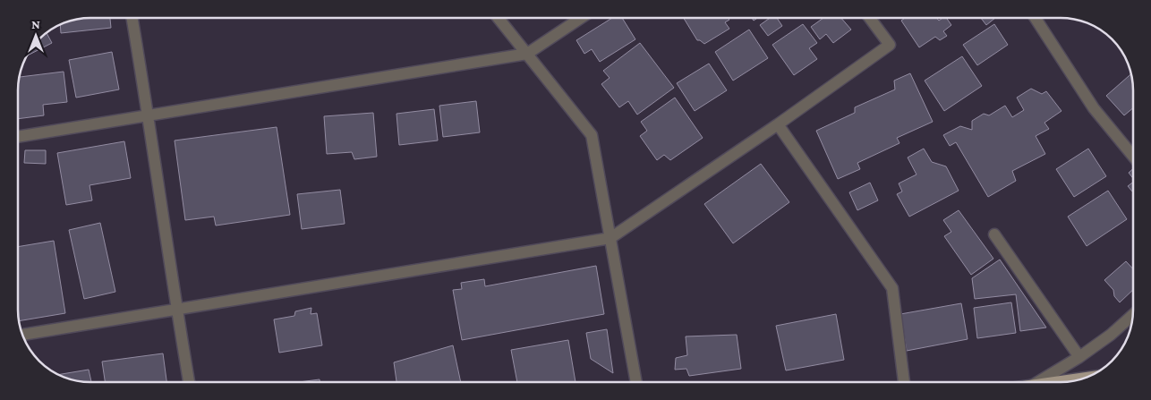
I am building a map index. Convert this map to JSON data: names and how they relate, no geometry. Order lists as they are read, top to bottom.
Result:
{
  "north": "top"
}
